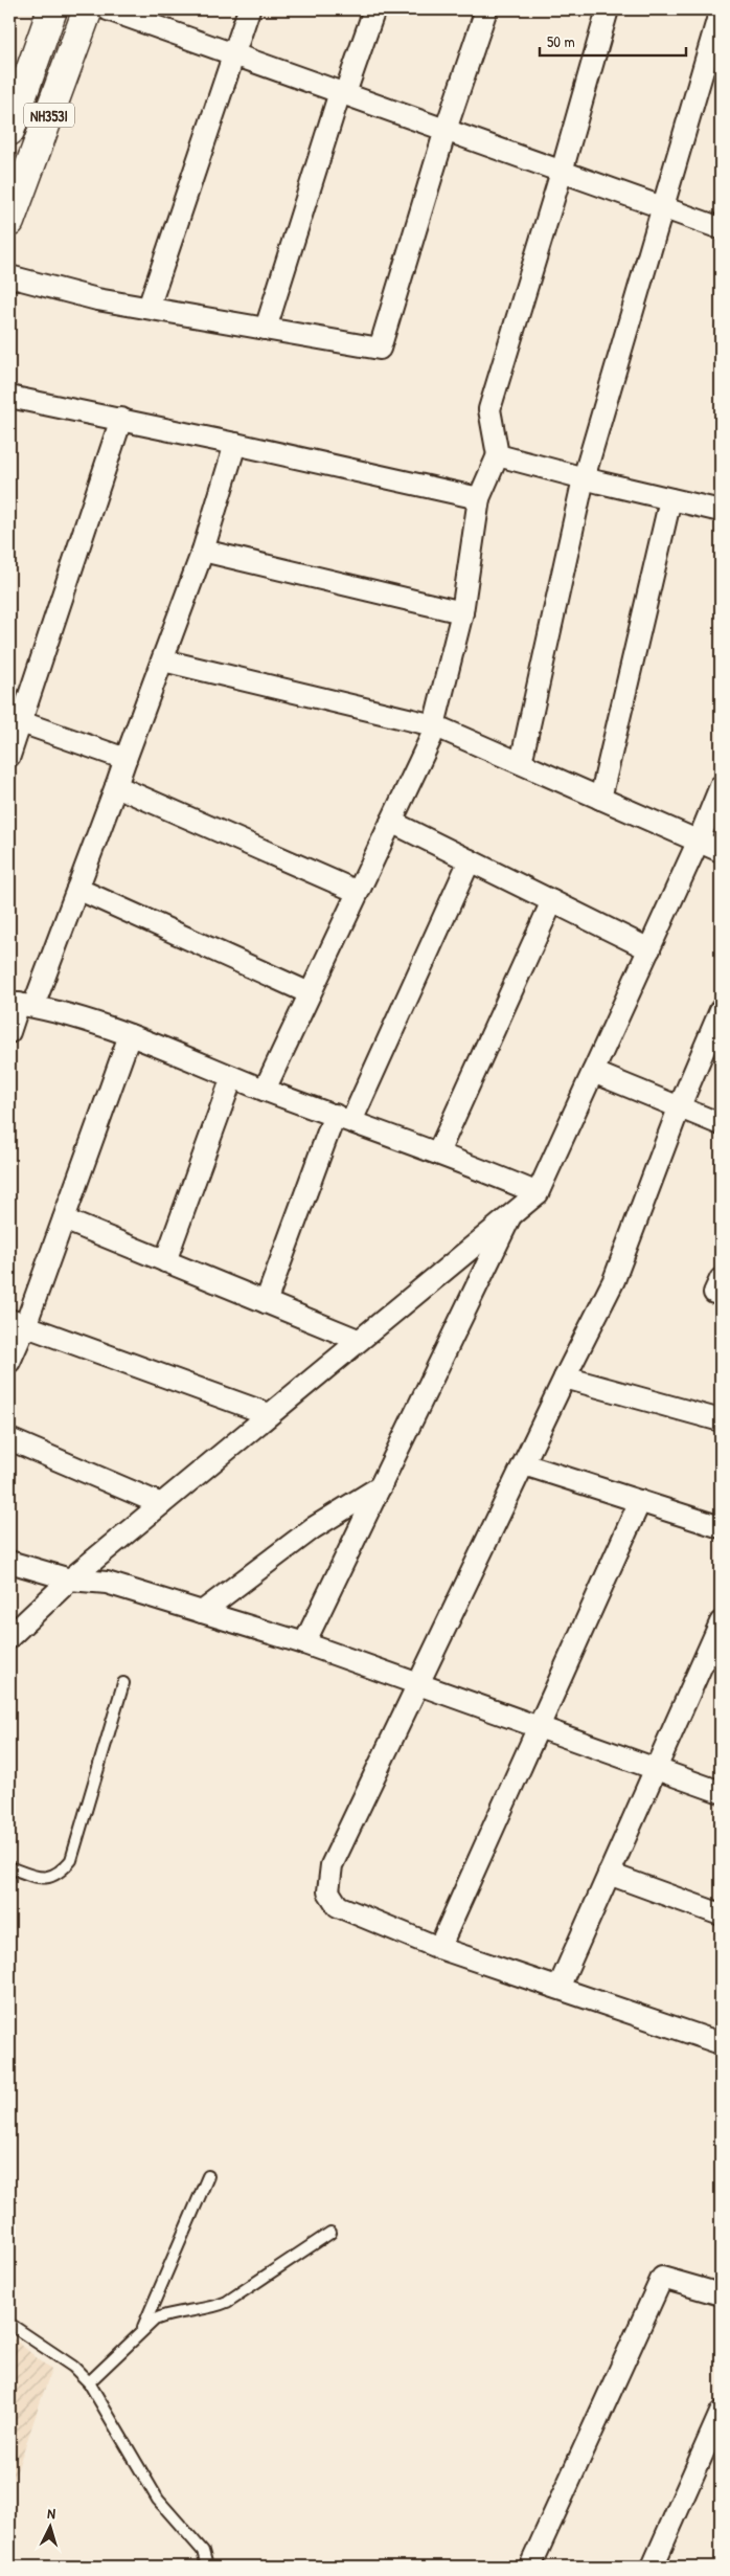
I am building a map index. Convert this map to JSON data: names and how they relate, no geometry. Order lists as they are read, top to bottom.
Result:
{
  "streets": {
    "highway": ["NH353I"]
  },
  "scale_bar": "50 m",
  "north": "top"
}
